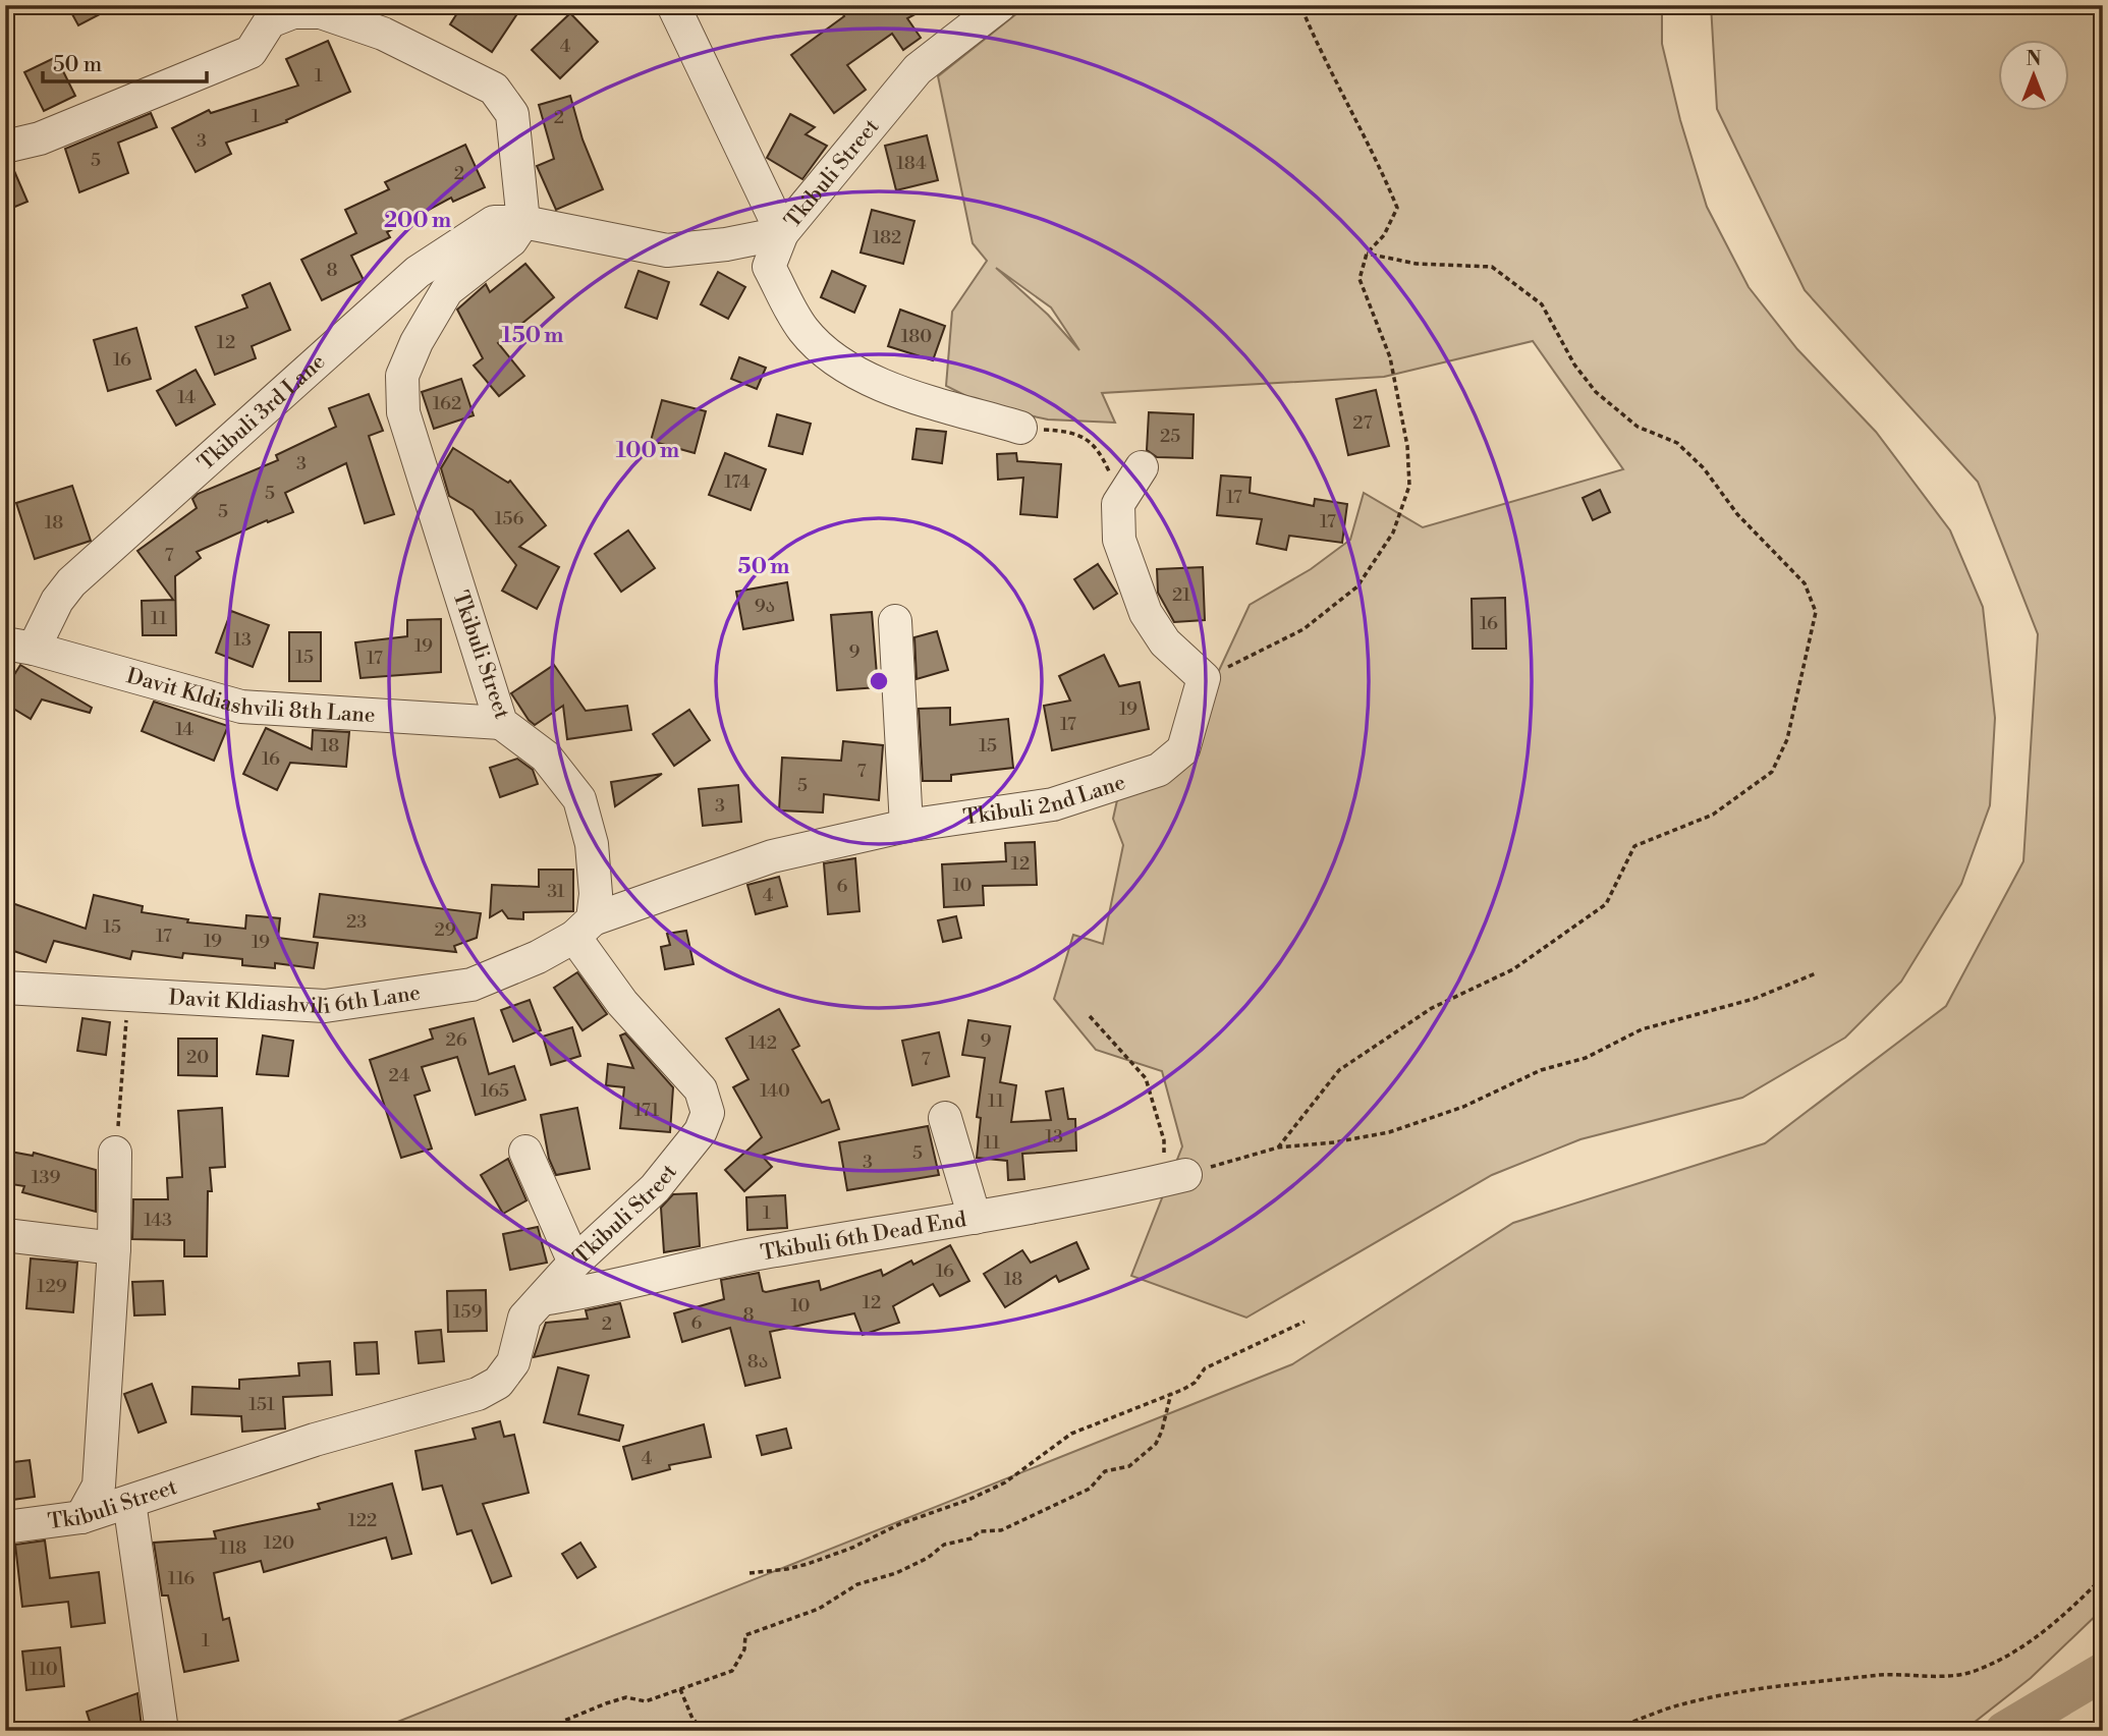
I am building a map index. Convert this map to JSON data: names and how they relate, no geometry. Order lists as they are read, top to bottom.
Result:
{
  "streets": {
    "street": [
      "Tkibuli Street",
      "Tkibuli 3rd Lane",
      "Davit Kldiashvili 8th Lane",
      "Tkibuli 2nd Lane",
      "Davit Kldiashvili 6th Lane",
      "Tkibuli 6th Dead End"
    ]
  },
  "crossings": [
    ["Tkibuli Street", "Tkibuli 3rd Lane"],
    ["Tkibuli Street", "Davit Kldiashvili 8th Lane"],
    ["Tkibuli Street", "Tkibuli 2nd Lane"],
    ["Tkibuli Street", "Davit Kldiashvili 6th Lane"],
    ["Tkibuli Street", "Tkibuli 6th Dead End"],
    ["Tkibuli 3rd Lane", "Davit Kldiashvili 8th Lane"],
    ["Tkibuli 2nd Lane", "Davit Kldiashvili 6th Lane"]
  ],
  "house_numbers": [
    "4",
    "1",
    "1",
    "2",
    "3",
    "5",
    "184",
    "2",
    "182",
    "8",
    "180",
    "12",
    "16",
    "14",
    "162",
    "27",
    "25",
    "3",
    "174",
    "5",
    "17",
    "5",
    "156",
    "17",
    "18",
    "7",
    "21",
    "9ა",
    "11",
    "16",
    "13",
    "19",
    "9",
    "15",
    "17",
    "19",
    "17",
    "14",
    "18",
    "15",
    "16",
    "7",
    "5",
    "3",
    "12",
    "10",
    "6",
    "31",
    "4",
    "23",
    "15",
    "29",
    "17",
    "19",
    "19",
    "26",
    "9",
    "142",
    "20",
    "7",
    "24",
    "165",
    "140",
    "11",
    "171",
    "13",
    "11",
    "5",
    "3",
    "139",
    "1",
    "143",
    "16",
    "18",
    "129",
    "12",
    "10",
    "159",
    "8",
    "6",
    "2",
    "8ა",
    "151",
    "4",
    "122",
    "120",
    "118",
    "116",
    "1",
    "110"
  ],
  "scale_bar": "50 m",
  "north": "top",
  "rings": [
    "200 m",
    "150 m",
    "100 m",
    "50 m"
  ]
}
